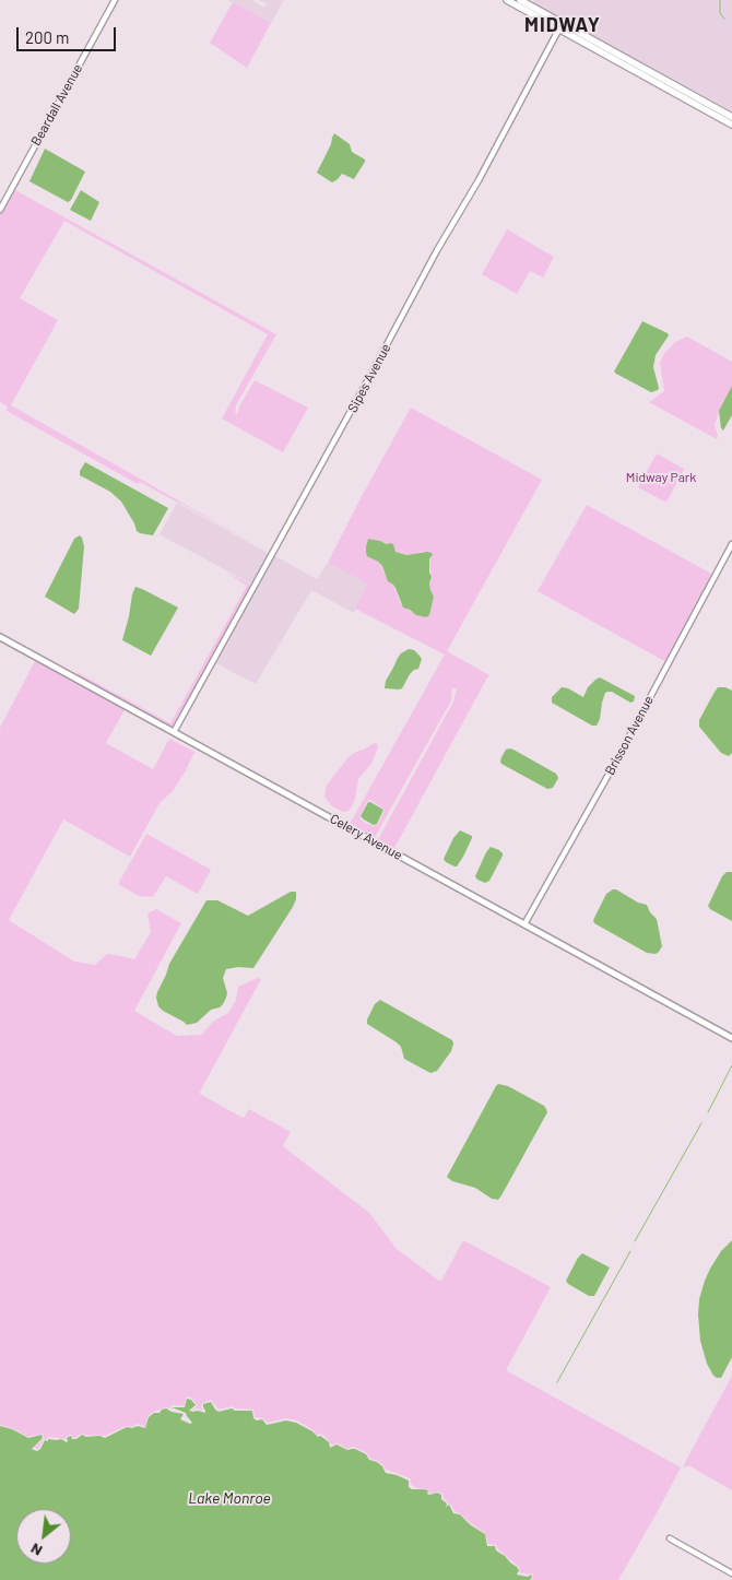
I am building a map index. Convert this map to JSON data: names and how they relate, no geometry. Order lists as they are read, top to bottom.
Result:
{
  "streets": {
    "main road": ["Celery Avenue"],
    "street": ["Beardall Avenue", "Sipes Avenue", "Brisson Avenue"]
  },
  "crossings": [
    ["Sipes Avenue", "Celery Avenue"],
    ["Brisson Avenue", "Celery Avenue"]
  ],
  "districts": ["MIDWAY"],
  "water": ["Lake Monroe"],
  "parks": ["Midway Park"],
  "scale_bar": "200 m",
  "north": "bottom left"
}
